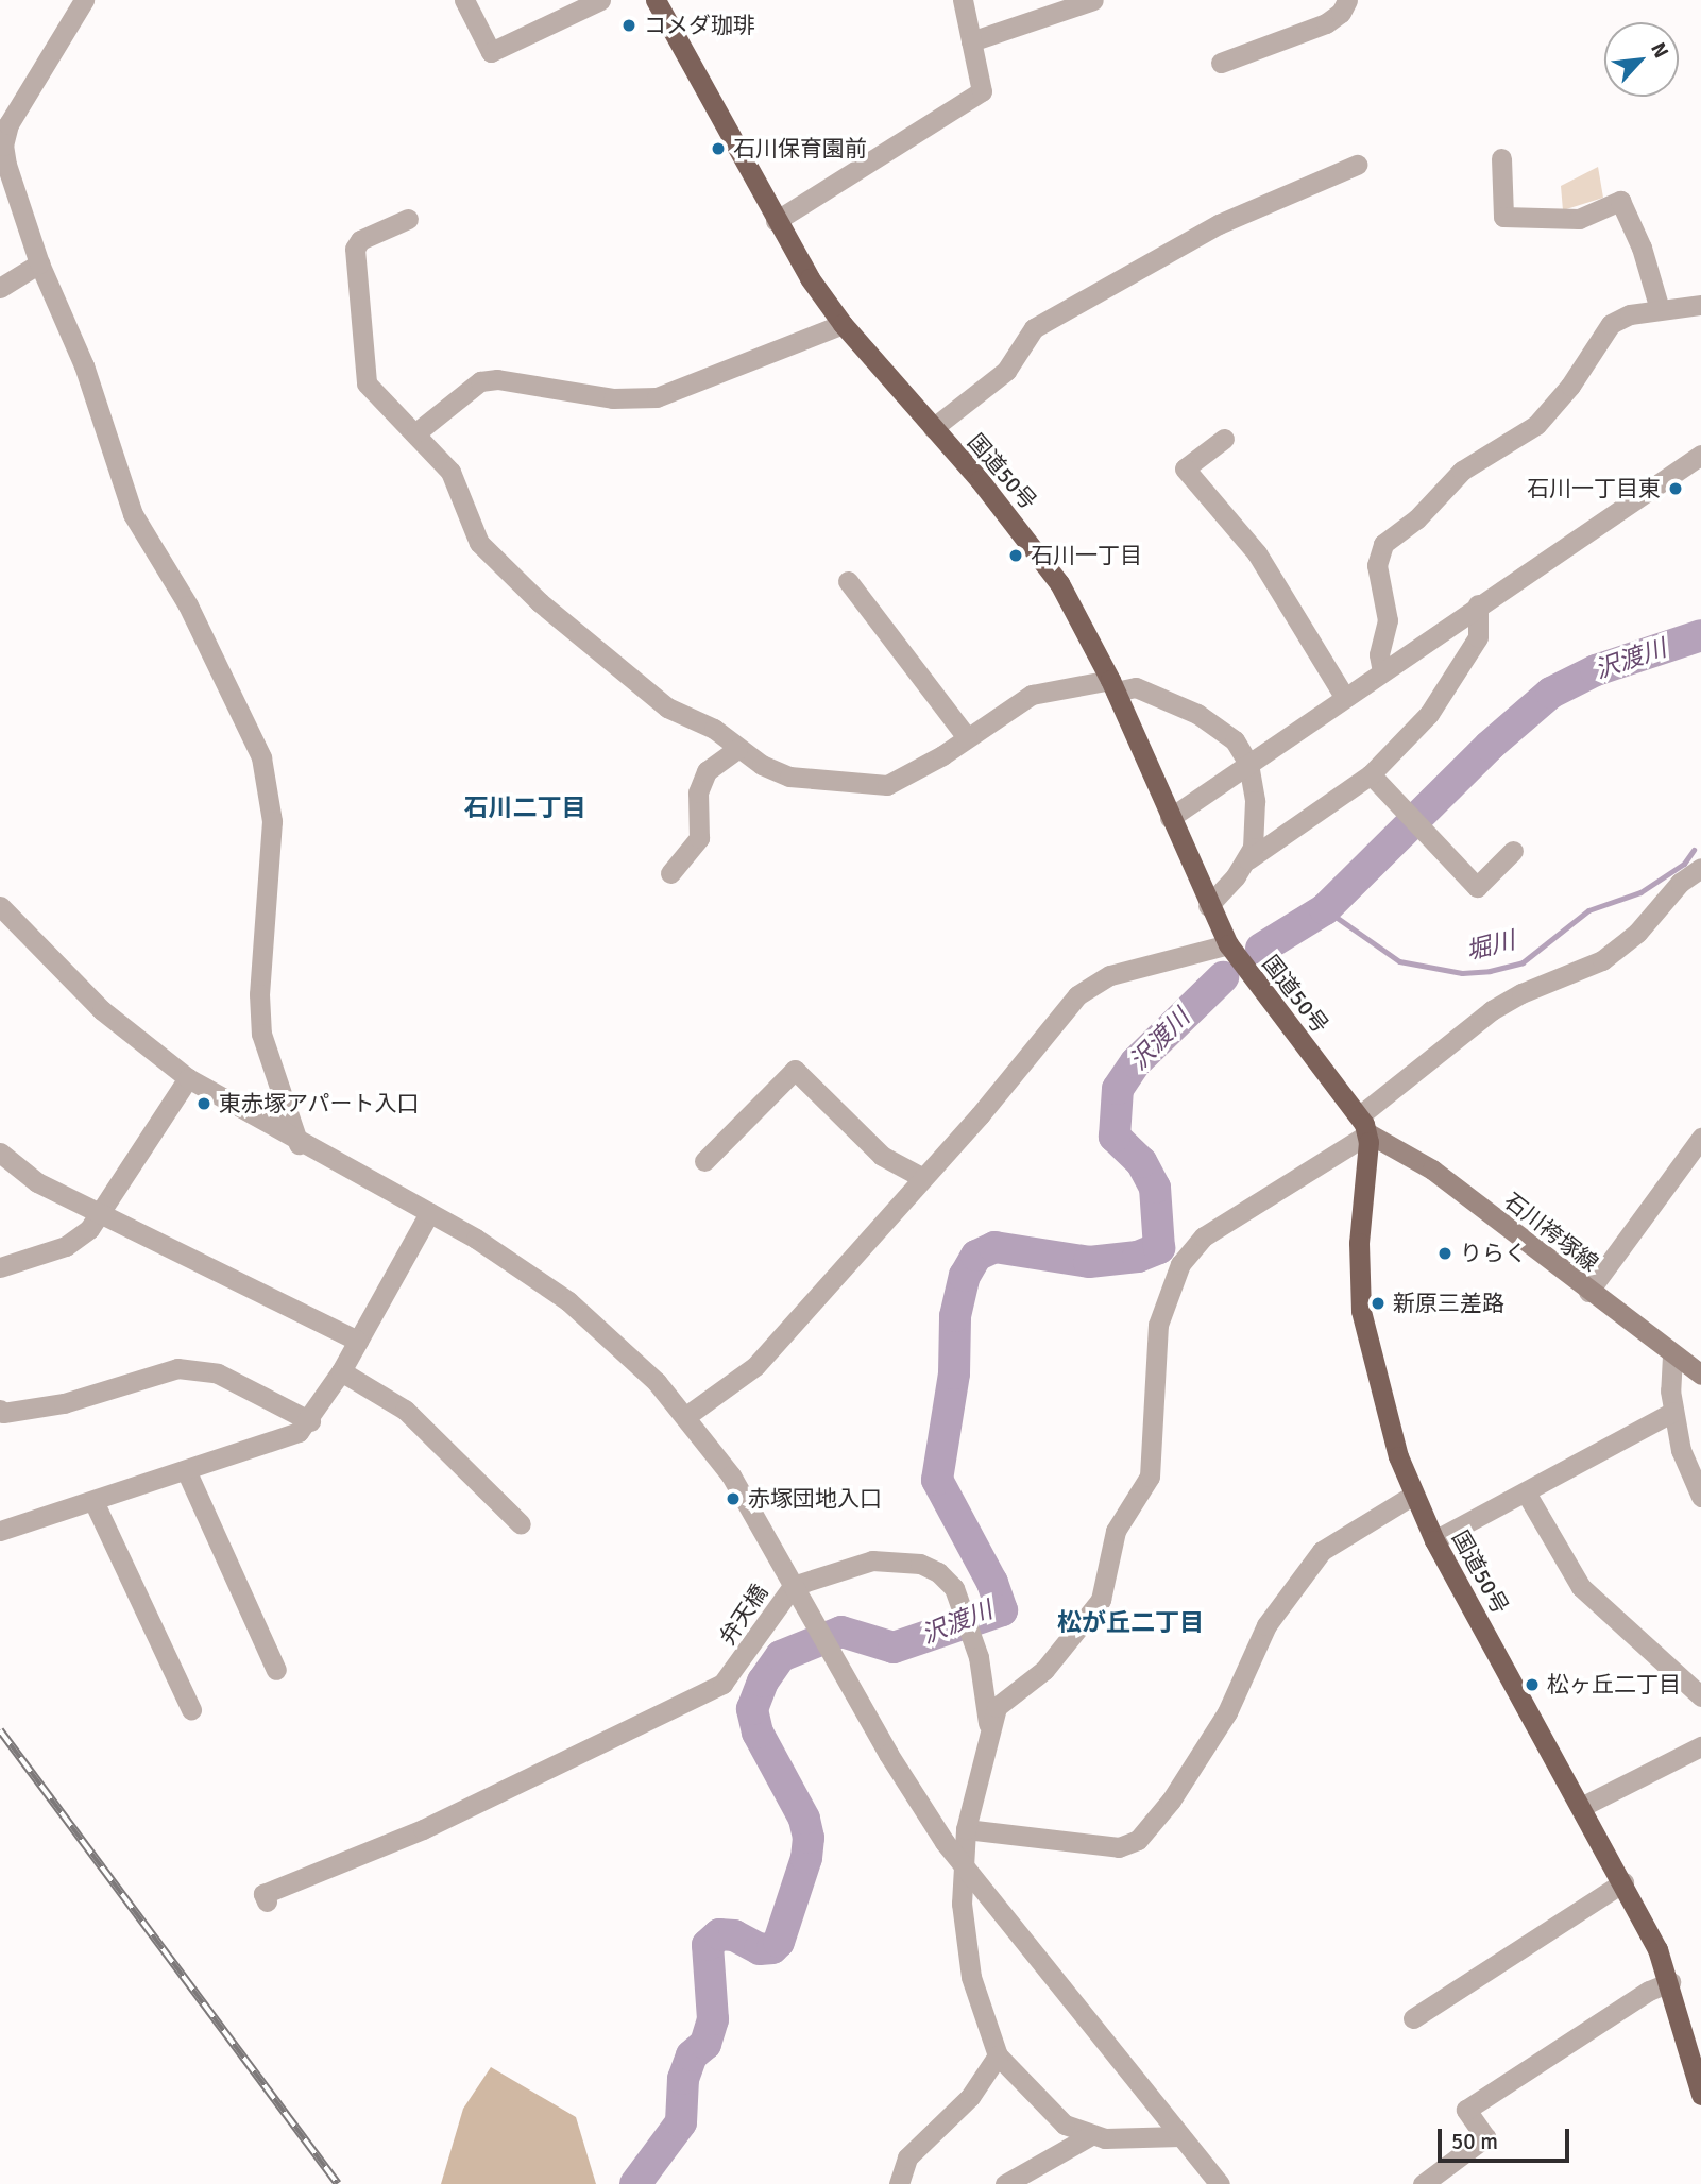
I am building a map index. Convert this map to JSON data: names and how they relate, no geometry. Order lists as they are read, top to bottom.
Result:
{
  "streets": {
    "highway": ["国道50号"],
    "main road": ["石川袴塚線"],
    "street": ["弁天橋"]
  },
  "crossings": [
    ["国道50号", "石川袴塚線"]
  ],
  "districts": ["石川二丁目", "松が丘二丁目"],
  "water": ["沢渡川", "堀川"],
  "places": [
    "コメダ珈琲",
    "石川保育園前",
    "石川一丁目東",
    "石川一丁目",
    "東赤塚アパート入口",
    "りらく",
    "新原三差路",
    "赤塚団地入口",
    "松ヶ丘二丁目"
  ],
  "scale_bar": "50 m",
  "north": "top right"
}
